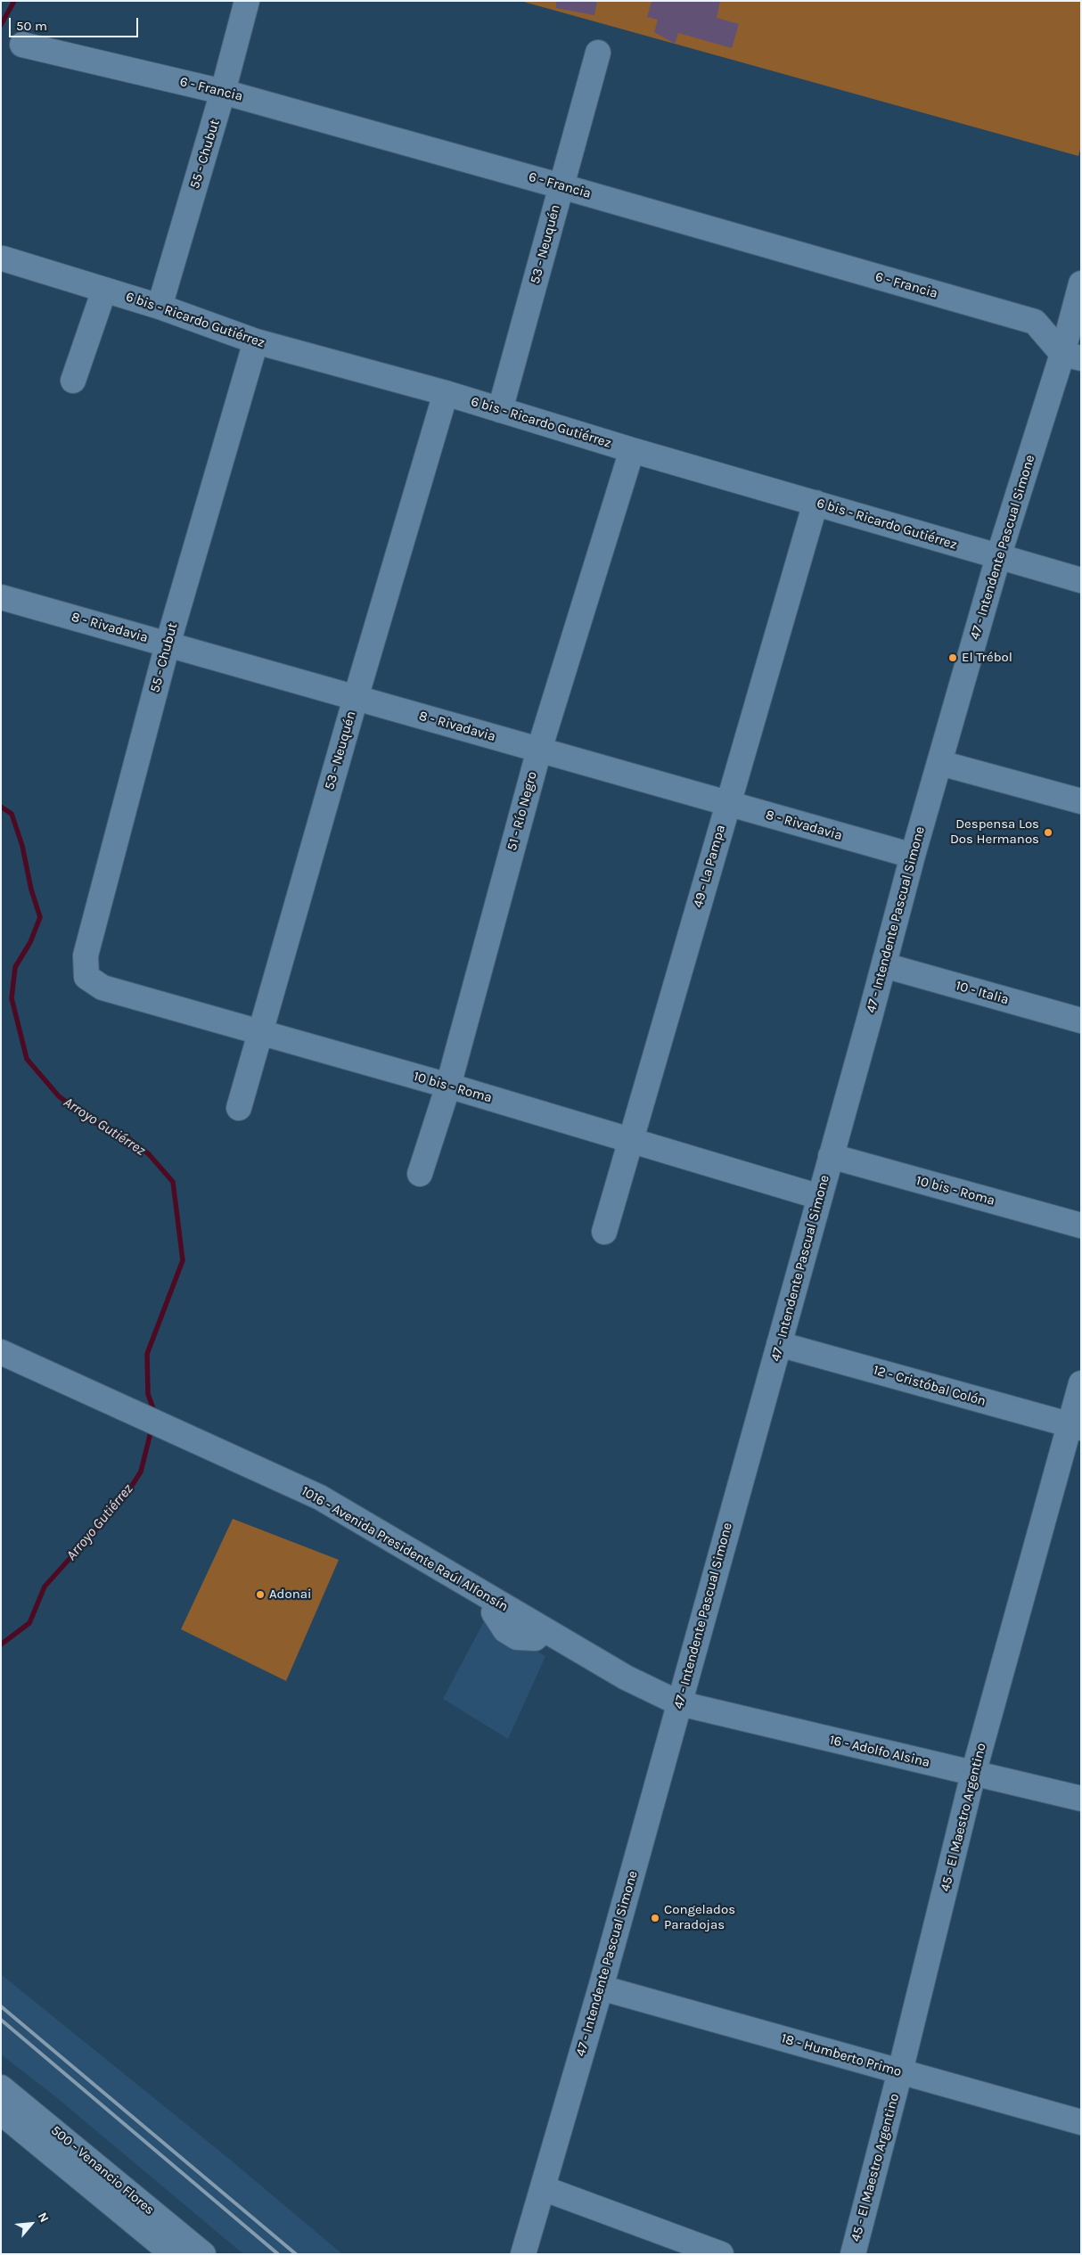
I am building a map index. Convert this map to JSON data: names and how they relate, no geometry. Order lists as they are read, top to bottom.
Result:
{
  "streets": {
    "street": [
      "6 - Francia",
      "55 - Chubut",
      "53 - Neuquén",
      "6 bis - Ricardo Gutiérrez",
      "47 - Intendente Pascual Simone",
      "8 - Rivadavia",
      "51 - Río Negro",
      "49 - La Pampa",
      "10 - Italia",
      "10 bis - Roma",
      "12 - Cristóbal Colón",
      "1016 - Avenida Presidente Raúl Alfonsín",
      "16 - Adolfo Alsina",
      "45 - El Maestro Argentino",
      "18 - Humberto Primo",
      "500 - Venancio Flores"
    ]
  },
  "crossings": [
    ["6 - Francia", "55 - Chubut"],
    ["6 - Francia", "53 - Neuquén"],
    ["6 - Francia", "47 - Intendente Pascual Simone"],
    ["55 - Chubut", "6 bis - Ricardo Gutiérrez"],
    ["55 - Chubut", "8 - Rivadavia"],
    ["55 - Chubut", "10 bis - Roma"],
    ["53 - Neuquén", "6 bis - Ricardo Gutiérrez"],
    ["53 - Neuquén", "8 - Rivadavia"],
    ["53 - Neuquén", "10 bis - Roma"],
    ["6 bis - Ricardo Gutiérrez", "47 - Intendente Pascual Simone"],
    ["6 bis - Ricardo Gutiérrez", "51 - Río Negro"],
    ["6 bis - Ricardo Gutiérrez", "49 - La Pampa"],
    ["47 - Intendente Pascual Simone", "8 - Rivadavia"],
    ["47 - Intendente Pascual Simone", "10 - Italia"],
    ["47 - Intendente Pascual Simone", "10 bis - Roma"],
    ["47 - Intendente Pascual Simone", "12 - Cristóbal Colón"],
    ["47 - Intendente Pascual Simone", "1016 - Avenida Presidente Raúl Alfonsín"],
    ["47 - Intendente Pascual Simone", "16 - Adolfo Alsina"],
    ["47 - Intendente Pascual Simone", "18 - Humberto Primo"],
    ["8 - Rivadavia", "51 - Río Negro"],
    ["8 - Rivadavia", "49 - La Pampa"],
    ["51 - Río Negro", "10 bis - Roma"],
    ["49 - La Pampa", "10 bis - Roma"],
    ["12 - Cristóbal Colón", "45 - El Maestro Argentino"],
    ["1016 - Avenida Presidente Raúl Alfonsín", "16 - Adolfo Alsina"],
    ["16 - Adolfo Alsina", "45 - El Maestro Argentino"],
    ["45 - El Maestro Argentino", "18 - Humberto Primo"]
  ],
  "water": ["Arroyo Gutiérrez"],
  "places": [
    "El Trébol",
    "Despensa Los Dos Hermanos",
    "Adonai",
    "Congelados Paradojas"
  ],
  "scale_bar": "50 m",
  "north": "top right"
}
